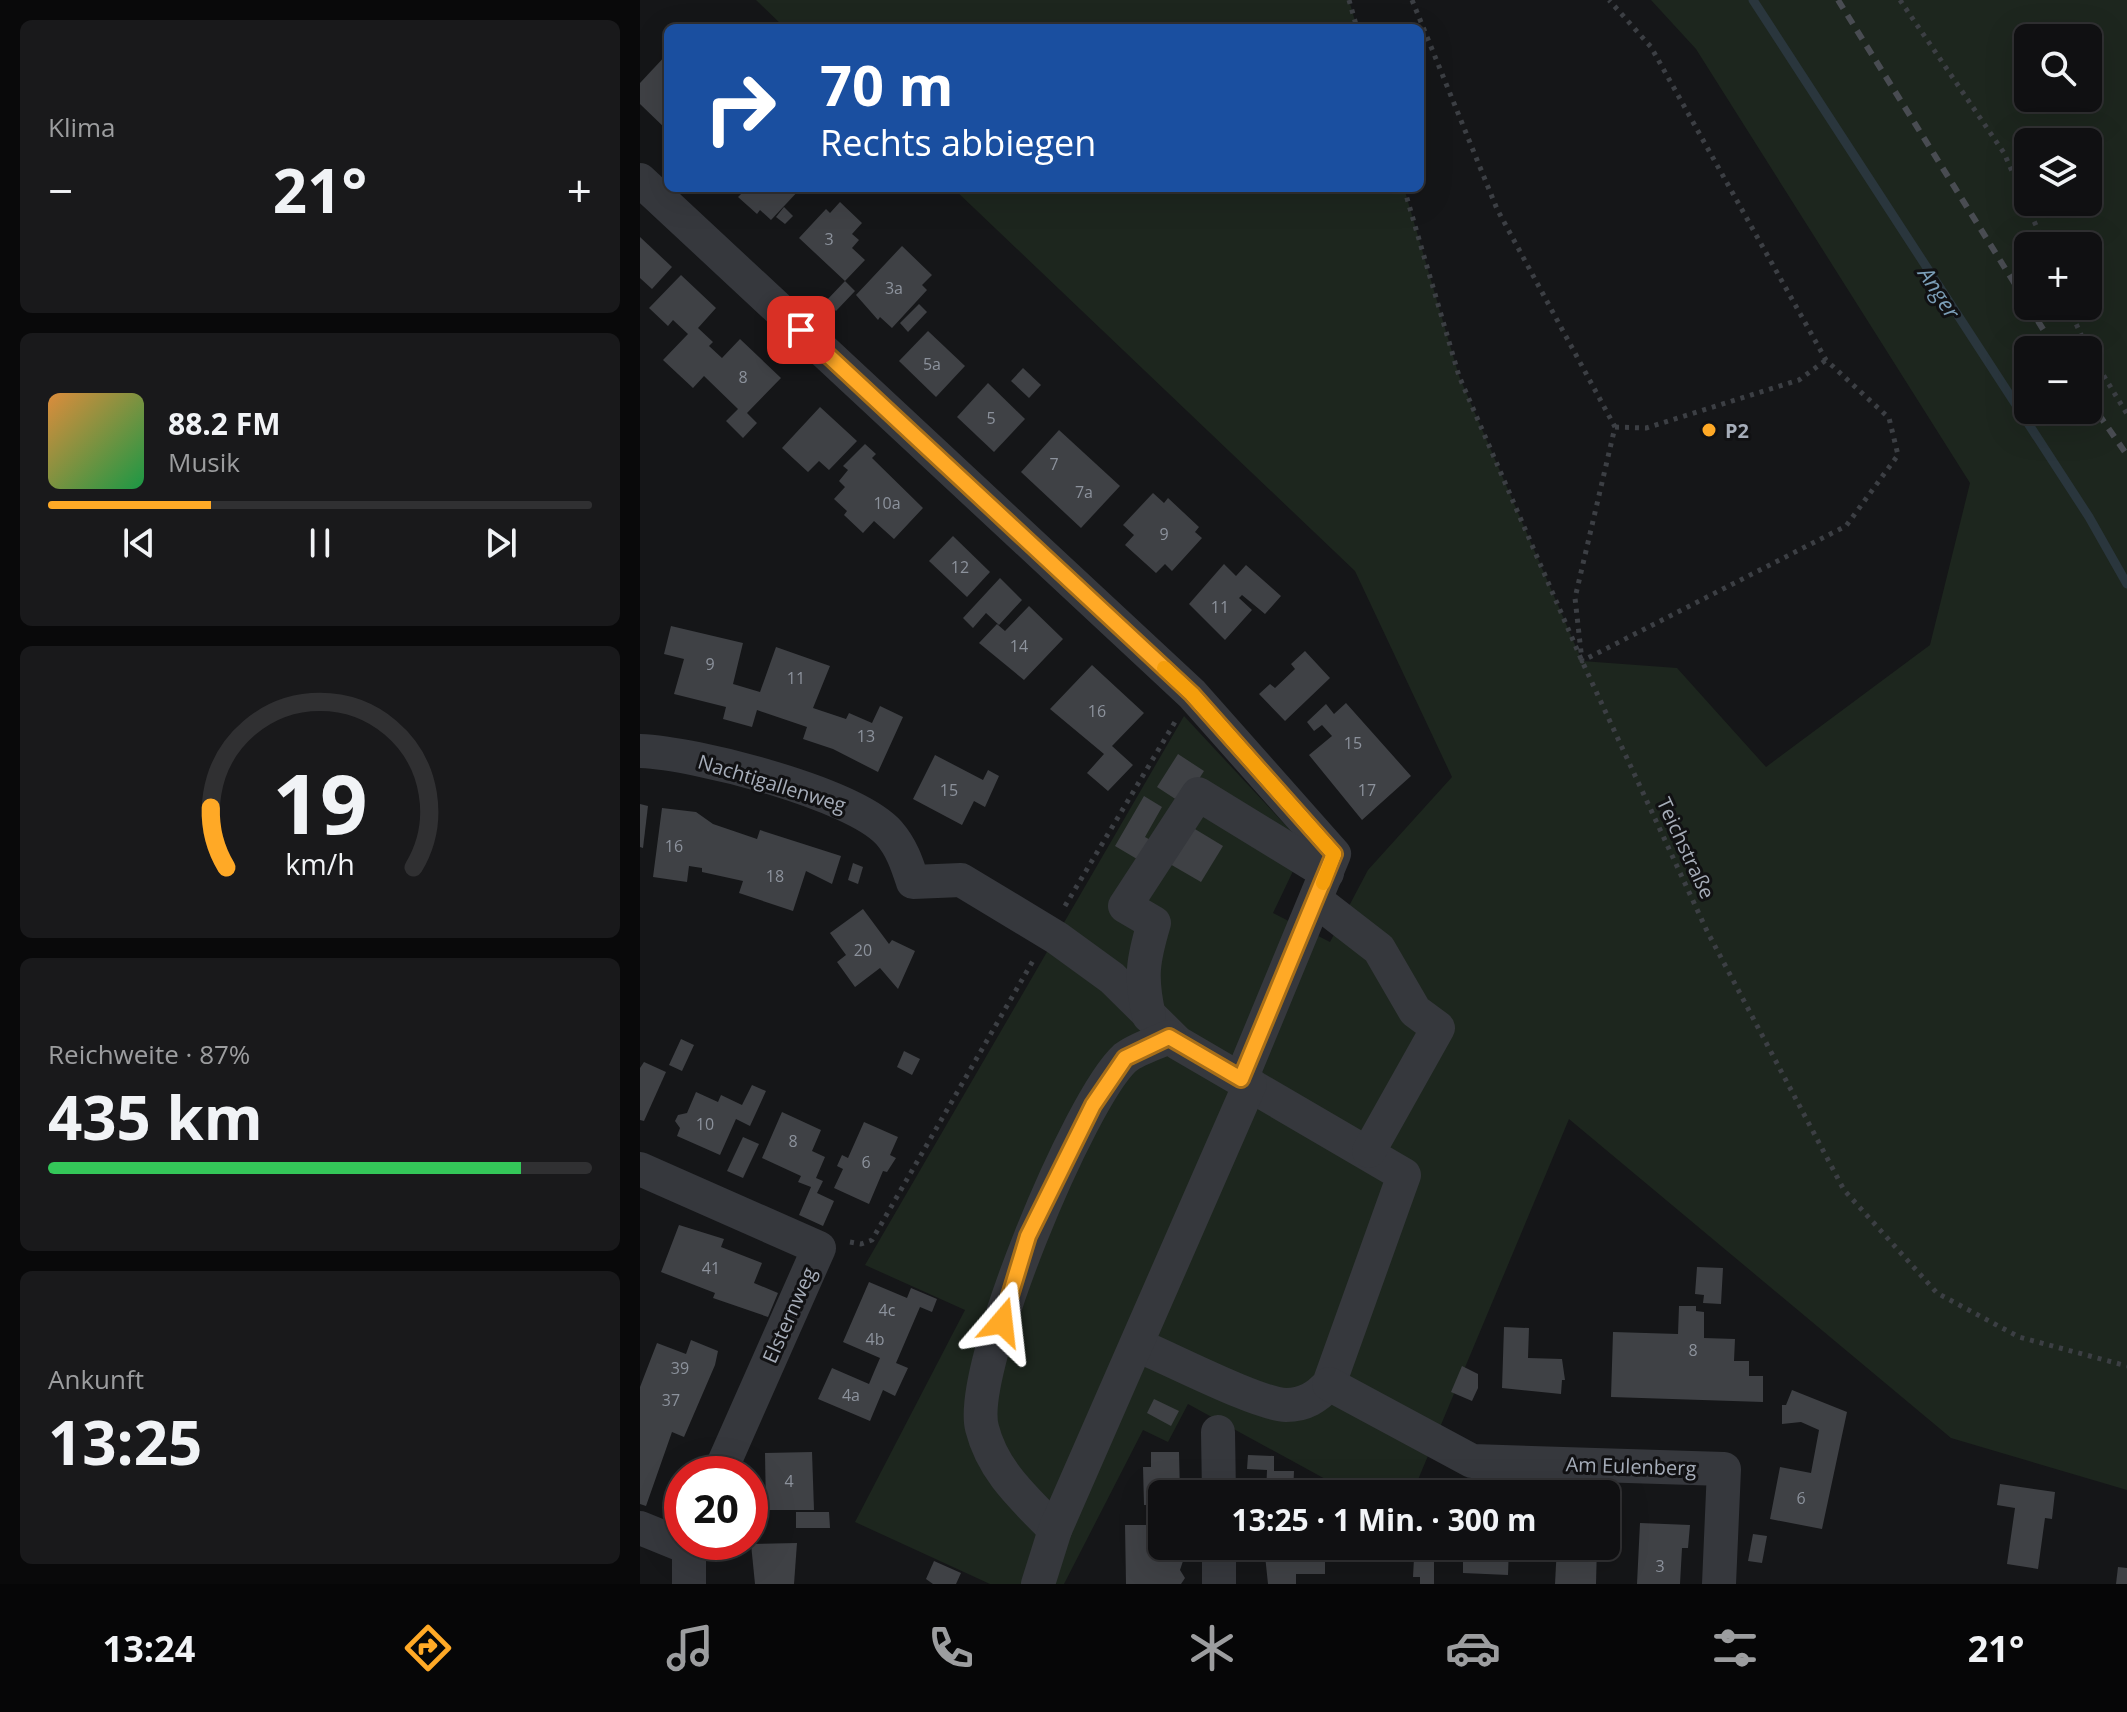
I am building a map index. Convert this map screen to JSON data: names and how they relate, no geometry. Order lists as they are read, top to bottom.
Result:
{
  "streets": {
    "street": ["Nachtigallenweg", "Elsternweg", "Am Eulenberg"],
    "path": ["Teichstraße"]
  },
  "water": ["Anger"],
  "places": ["P2"],
  "house_numbers": [
    "3",
    "3a",
    "5a",
    "8",
    "5",
    "7",
    "7a",
    "10a",
    "9",
    "12",
    "11",
    "14",
    "9",
    "11",
    "16",
    "13",
    "15",
    "15",
    "17",
    "16",
    "18",
    "20",
    "10",
    "8",
    "6",
    "41",
    "4c",
    "4b",
    "8",
    "39",
    "4a",
    "37",
    "4",
    "6",
    "3"
  ],
  "page": {
    "tile": [
      "Klima",
      ["Reichweite · 87%", "435 km"],
      ["Ankunft", "13:25"]
    ],
    "map_buttons": ["+", "−"],
    "turn": ["70 m", "Rechts abbiegen"],
    "heat": ["−", "21°", "+"],
    "song": ["88.2 FM", "Musik"],
    "limit": "20",
    "trip": "13:25 · 1 Min. · 300 m",
    "tabs": ["13:24", "21°"],
    "gauge": ["19", "km/h"]
  }
}
